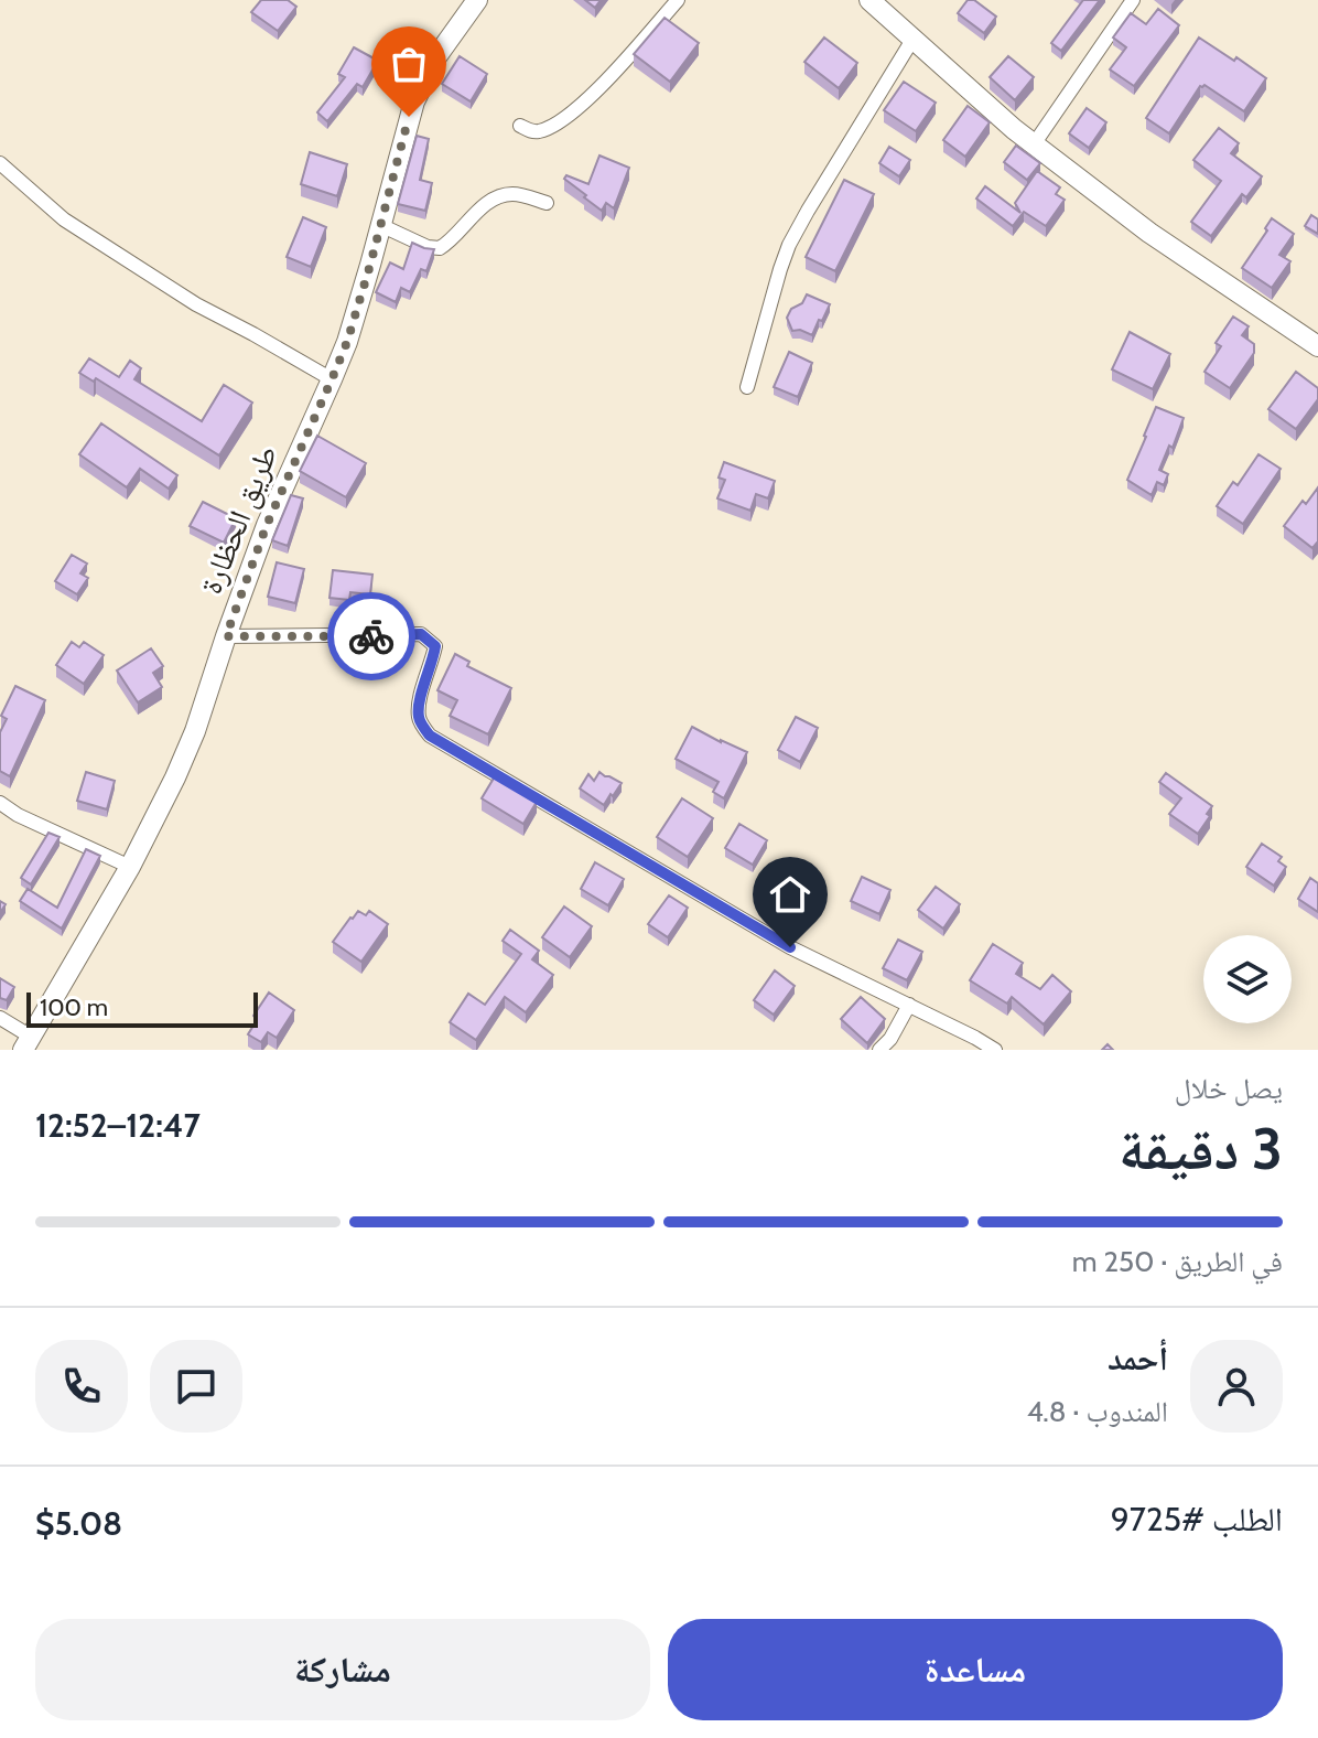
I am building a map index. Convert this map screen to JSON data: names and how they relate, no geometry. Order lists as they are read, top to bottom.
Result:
{
  "streets": {
    "street": ["طريق الحظارة"]
  },
  "scale_bar": "100 m",
  "page": {
    "scale": "100 m",
    "heading": ["3 دقيقة", "يصل خلال", "12:47–12:52"],
    "panel": [
      "أحمد",
      "المندوب · 4.8",
      "الطلب #9725",
      "$5.08"
    ],
    "bar": "في الطريق · 250 m",
    "buttons": ["مساعدة", "مشاركة"]
  }
}
